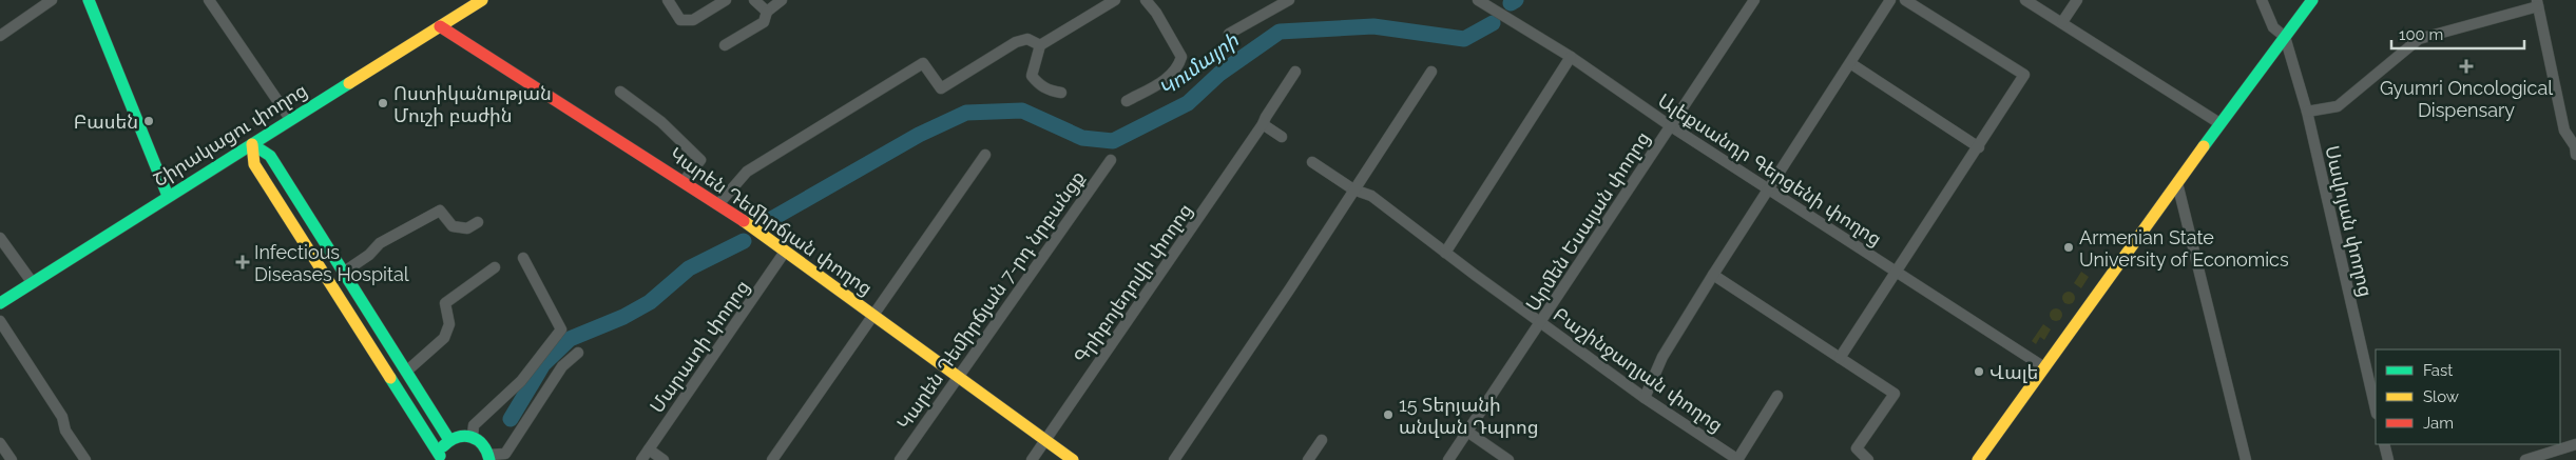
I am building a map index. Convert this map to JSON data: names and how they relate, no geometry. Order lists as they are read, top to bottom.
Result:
{
  "streets": {
    "main road": ["Շիրակացու փողոց", "Կարեն Դեմիրճյան փողոց"],
    "street": [
      "Ալեքսանդր Գերցենի փողոց",
      "Արմեն Եսայան փողոց",
      "Սավոյան փողոց",
      "Գրիբոյեդովի փողոց",
      "Կարեն Դեմիրճյան 7-րդ նրբանցք",
      "Մարատի փողոց",
      "Բաշինջաղյան փողոց"
    ]
  },
  "crossings": [
    ["Շիրակացու փողոց", "Կարեն Դեմիրճյան փողոց"],
    ["Ալեքսանդր Գերցենի փողոց", "Արմեն Եսայան փողոց"],
    ["Կարեն Դեմիրճյան փողոց", "Գրիբոյեդովի փողոց"],
    ["Կարեն Դեմիրճյան փողոց", "Կարեն Դեմիրճյան 7-րդ նրբանցք"],
    ["Կարեն Դեմիրճյան փողոց", "Մարատի փողոց"],
    ["Արմեն Եսայան փողոց", "Բաշինջաղյան փողոց"]
  ],
  "water": ["Կումայրի"],
  "places": {
    "health": ["Gyumri Oncological Dispensary", "Infectious Diseases Hospital"],
    "other": [
      "Ոստիկանության Մուշի բաժին",
      "Բասեն",
      "Armenian State University of Economics",
      "Վալե",
      "15 Տերյանի անվան Դպրոց"
    ]
  },
  "legend": ["Fast", "Slow", "Jam"],
  "scale_bar": "100 m"
}
